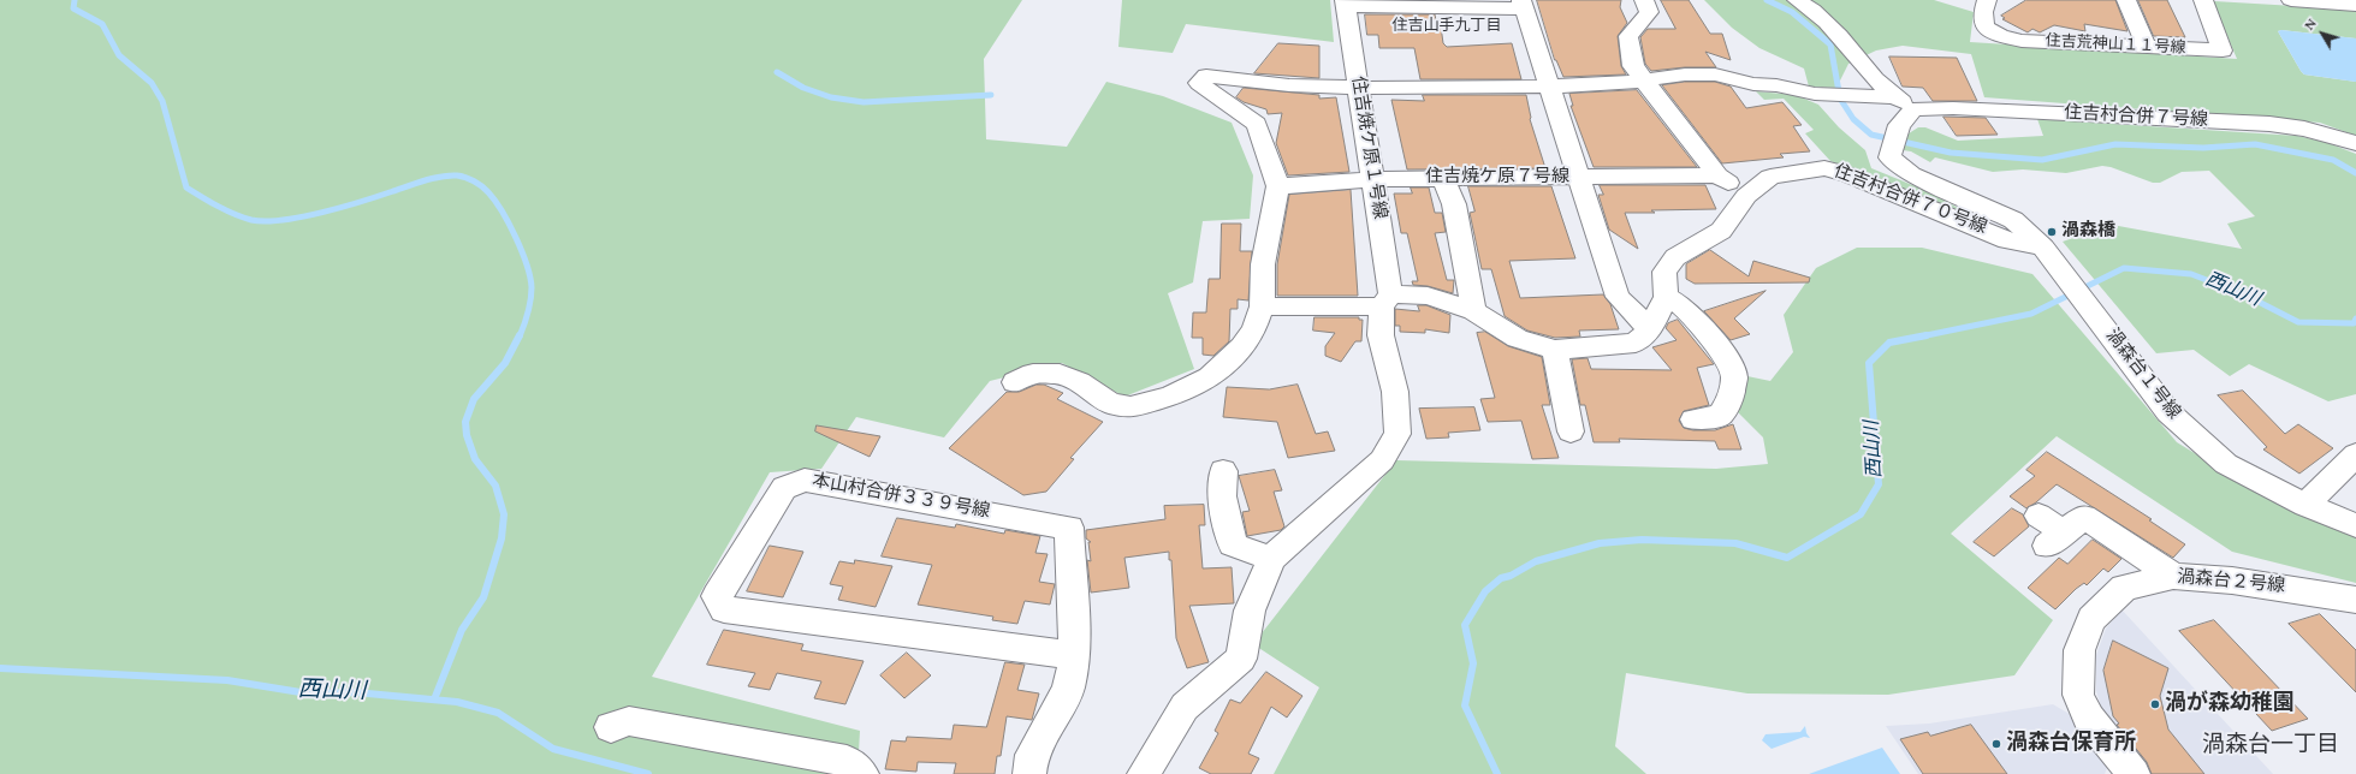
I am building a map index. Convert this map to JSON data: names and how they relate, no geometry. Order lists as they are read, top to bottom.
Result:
{
  "streets": {
    "street": [
      "住吉荒神山１１号線",
      "住吉村合併７号線",
      "住吉焼ケ原１号線",
      "住吉焼ケ原７号線",
      "住吉村合併７０号線",
      "渦森台１号線",
      "本山村合併３３９号線",
      "渦森台２号線"
    ]
  },
  "crossings": [
    ["住吉村合併７号線", "渦森台１号線"],
    ["住吉焼ケ原１号線", "住吉焼ケ原７号線"],
    ["住吉焼ケ原１号線", "住吉村合併７０号線"],
    ["住吉村合併７０号線", "渦森台１号線"]
  ],
  "districts": ["住吉山手九丁目", "渦森台一丁目"],
  "water": ["西山川"],
  "places": ["渦森橋", "渦が森幼稚園", "渦森台保育所"],
  "north": "top left"
}
